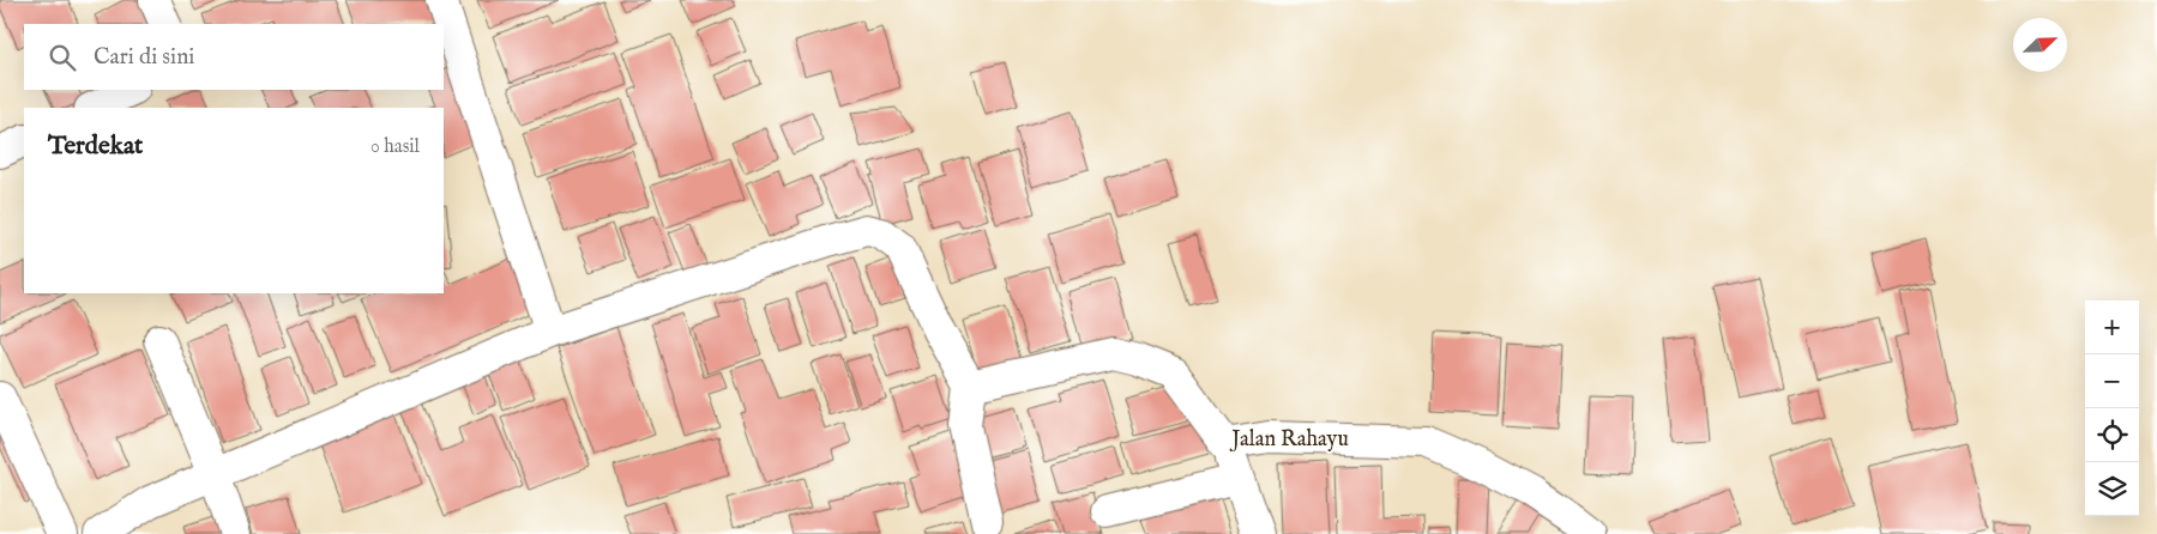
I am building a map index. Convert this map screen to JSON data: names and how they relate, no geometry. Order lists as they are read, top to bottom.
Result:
{
  "streets": {
    "street": ["Jalan Rahayu"]
  },
  "north": "top right",
  "page": {
    "search": "Cari di sini",
    "heading": ["Terdekat", "0 hasil"],
    "map_buttons": ["+", "−"]
  }
}
